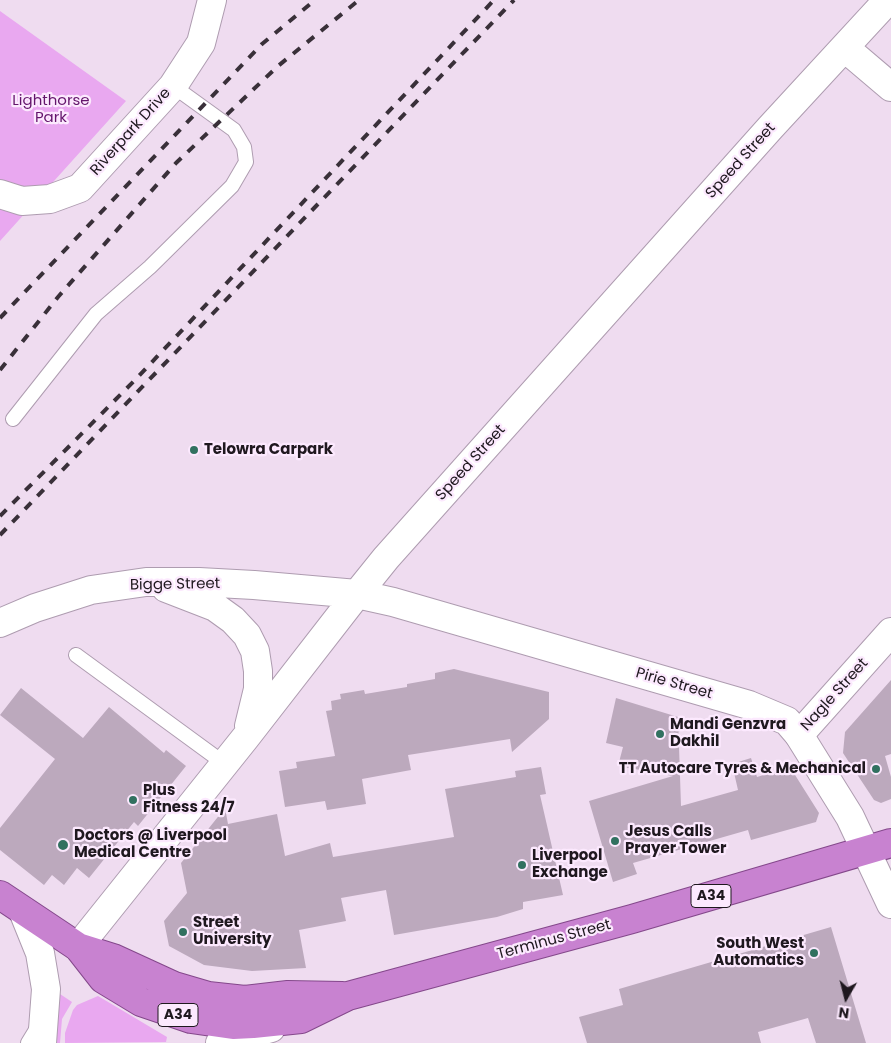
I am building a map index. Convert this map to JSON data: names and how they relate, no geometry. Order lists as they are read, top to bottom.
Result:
{
  "streets": {
    "highway": ["A34", "Terminus Street"],
    "street": [
      "Riverpark Drive",
      "Speed Street",
      "Bigge Street",
      "Pirie Street",
      "Nagle Street"
    ]
  },
  "crossings": [
    ["Speed Street", "Bigge Street"],
    ["Speed Street", "Pirie Street"],
    ["Speed Street", "A34"],
    ["Bigge Street", "Pirie Street"],
    ["Pirie Street", "Nagle Street"],
    ["Pirie Street", "Terminus Street"],
    ["A34", "Terminus Street"]
  ],
  "parks": ["Lighthorse Park"],
  "places": [
    "Telowra Carpark",
    "Mandi Genzvra Dakhil",
    "TT Autocare Tyres & Mechanical",
    "Plus Fitness 24/7",
    "Jesus Calls Prayer Tower",
    "Doctors @ Liverpool Medical Centre",
    "Liverpool Exchange",
    "Street University",
    "South West Automatics"
  ],
  "north": "bottom"
}
